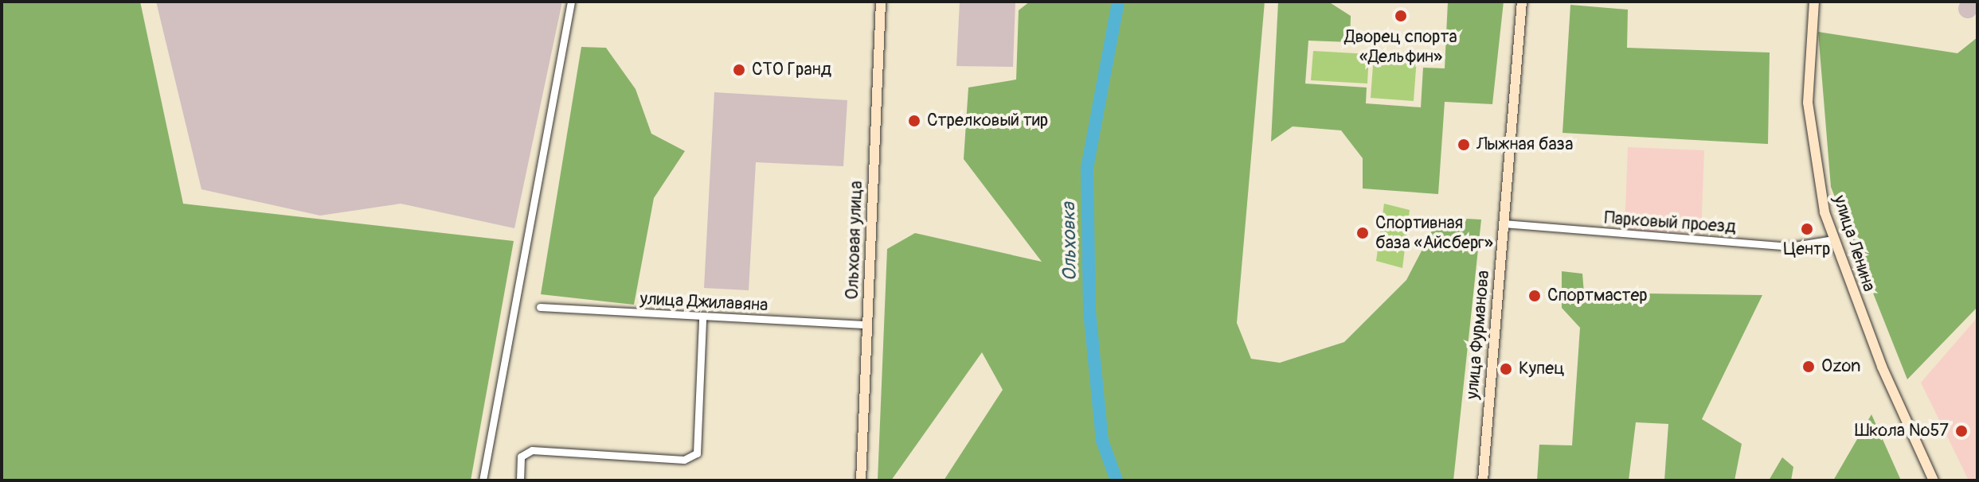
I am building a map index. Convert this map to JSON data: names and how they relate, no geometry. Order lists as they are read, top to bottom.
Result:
{
  "streets": {
    "main road": ["Ольховая улица", "улица Ленина", "улица Фурманова"],
    "street": ["Парковый проезд", "улица Джилавяна"]
  },
  "crossings": [
    ["Парковый проезд", "улица Ленина"],
    ["Парковый проезд", "улица Фурманова"],
    ["Ольховая улица", "улица Джилавяна"]
  ],
  "water": ["Ольховка"],
  "places": [
    "Дворец спорта «Дельфин»",
    "СТО Гранд",
    "Стрелковый тир",
    "Лыжная база",
    "Центр",
    "Спортивная база «Айсберг»",
    "Спортмастер",
    "Ozon",
    "Купец",
    "Школа №57"
  ]
}
